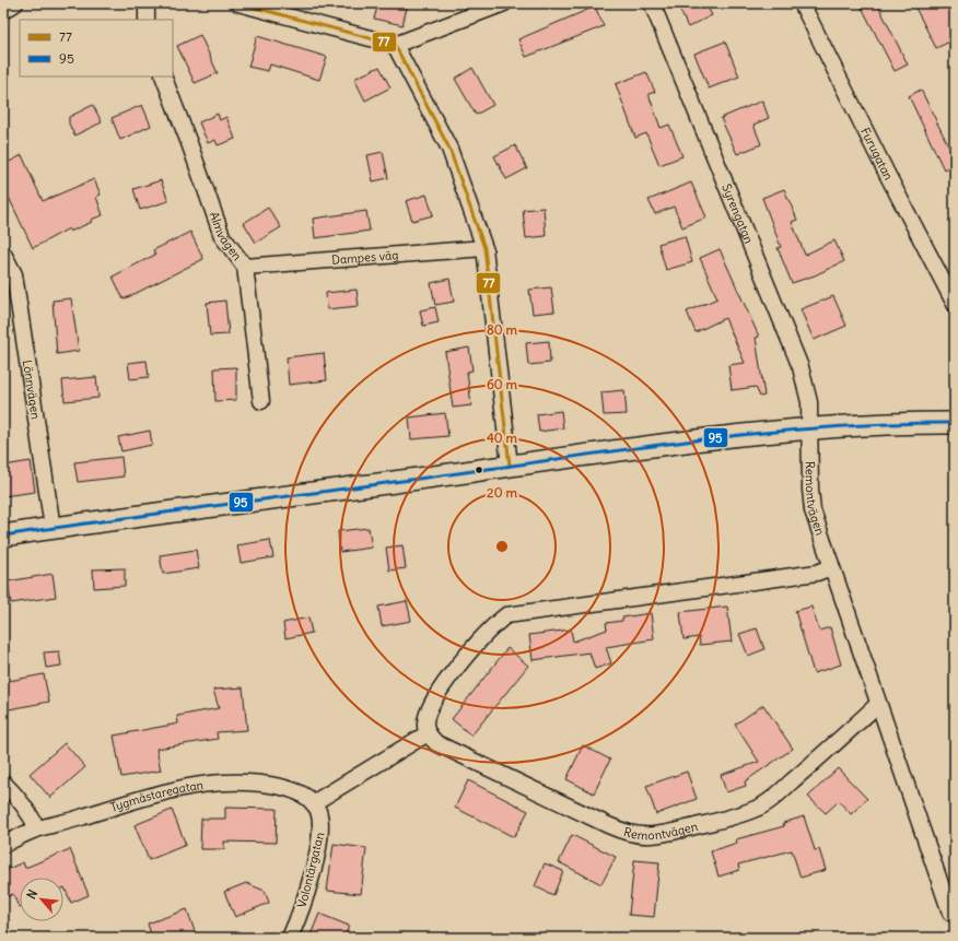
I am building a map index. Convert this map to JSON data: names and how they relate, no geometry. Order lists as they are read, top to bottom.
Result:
{
  "streets": {
    "street": [
      "Furugatan",
      "Syrengatan",
      "Almvägen",
      "Dampes väg",
      "Lönnvägen",
      "Remontvägen",
      "Tygmästaregatan",
      "Volontärgatan"
    ]
  },
  "crossings": [
    ["Syrengatan", "Remontvägen"],
    ["Almvägen", "Dampes väg"],
    ["Tygmästaregatan", "Volontärgatan"]
  ],
  "lines": ["transit line 77", "transit line 95"],
  "legend": ["77", "95"],
  "north": "top left",
  "rings": [
    "80 m",
    "60 m",
    "40 m",
    "20 m"
  ]
}
